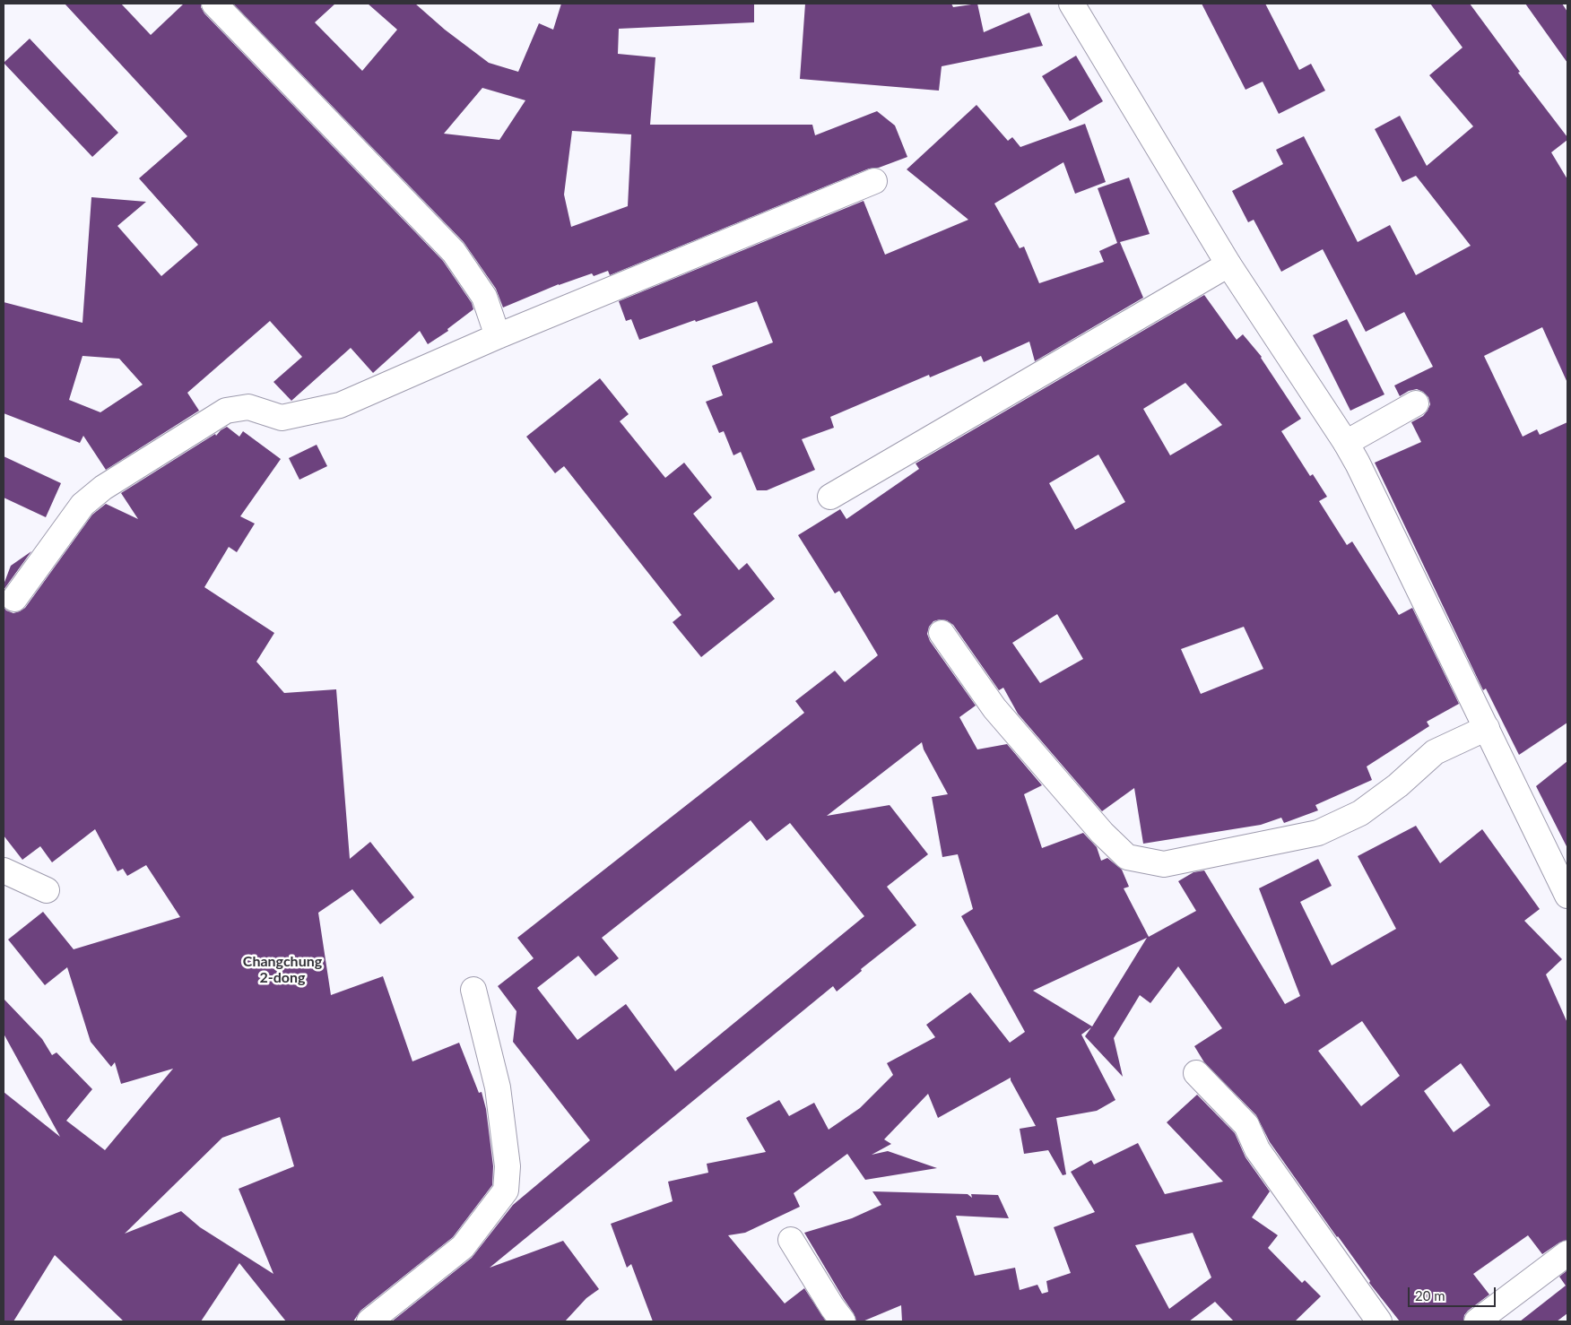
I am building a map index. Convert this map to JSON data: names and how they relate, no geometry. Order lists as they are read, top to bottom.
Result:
{
  "districts": ["Changchung 2-dong"],
  "scale_bar": "20 m"
}
